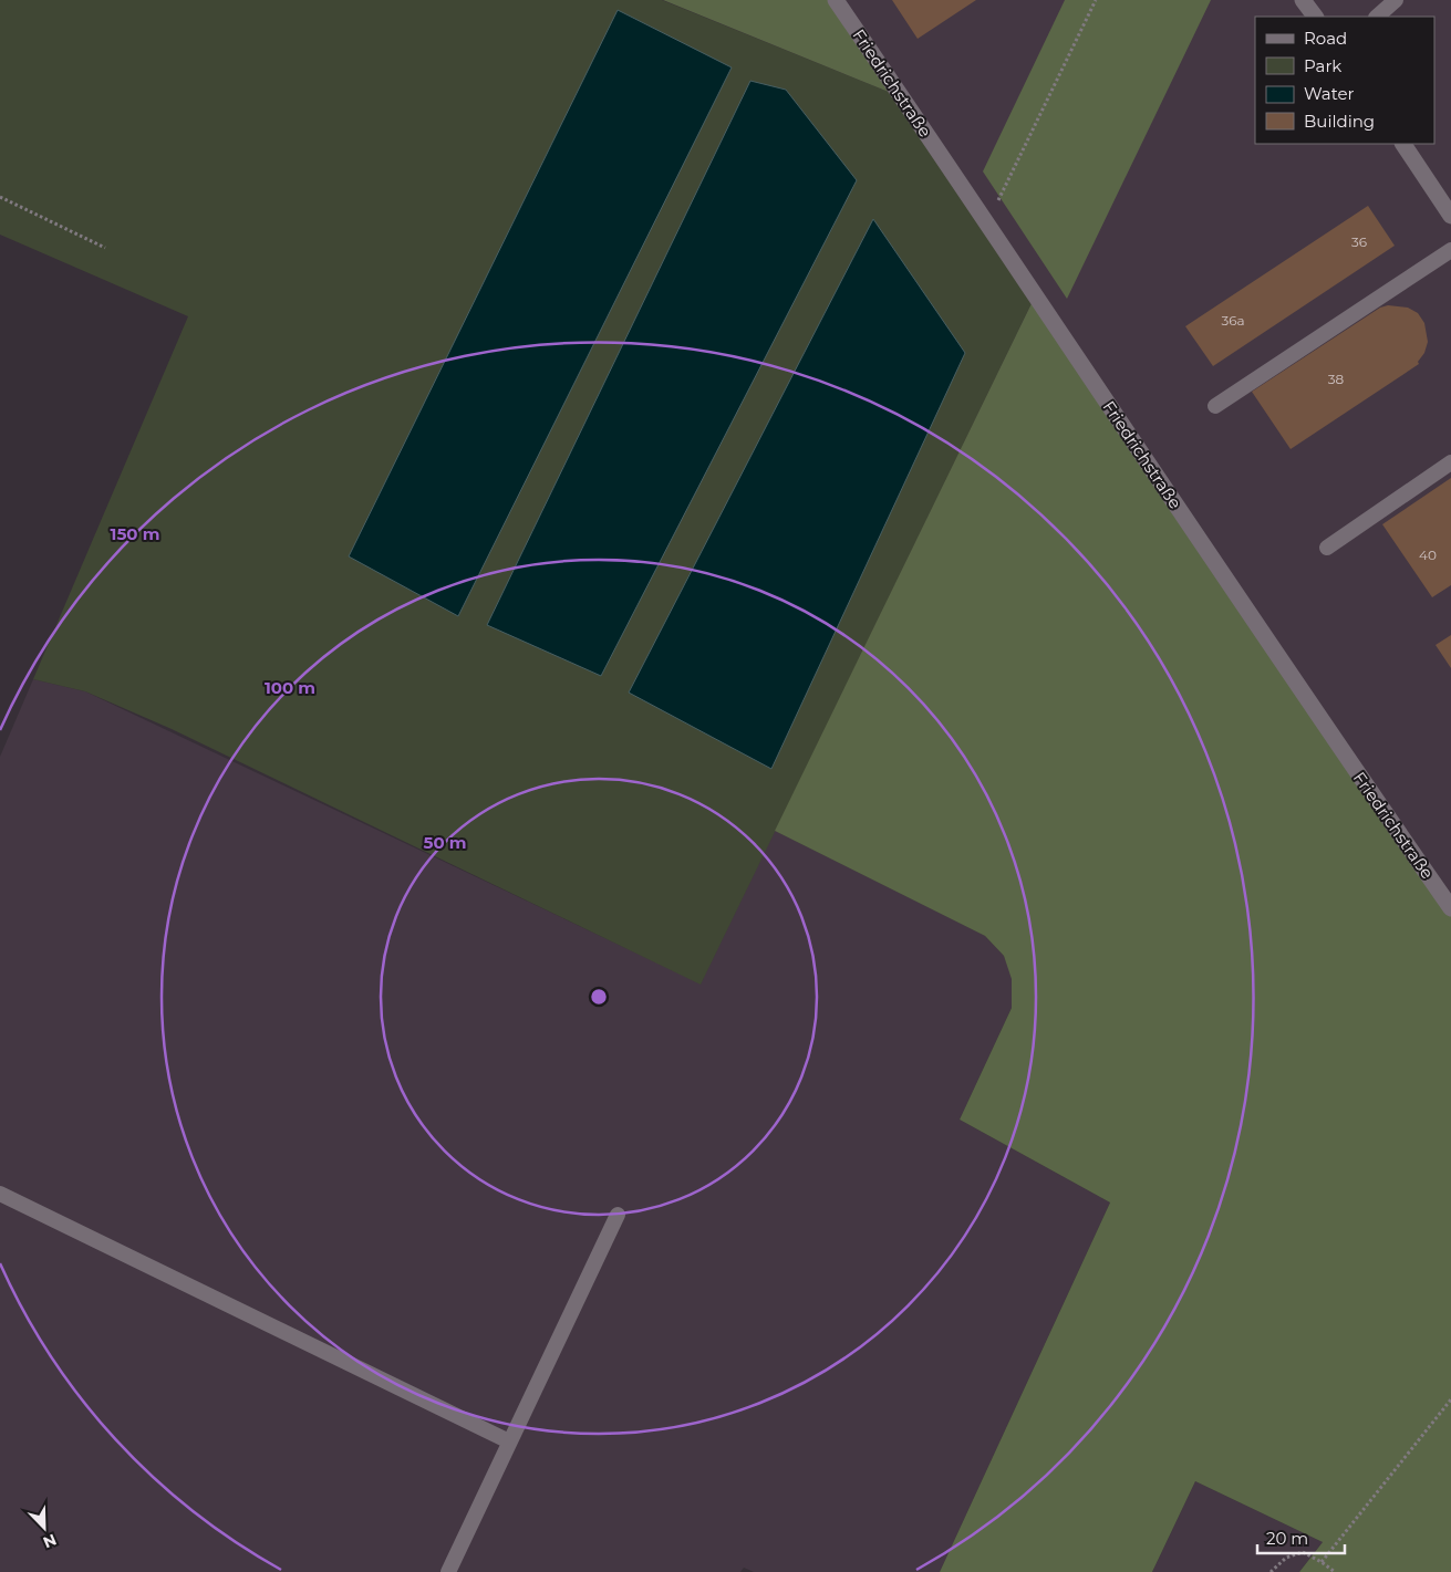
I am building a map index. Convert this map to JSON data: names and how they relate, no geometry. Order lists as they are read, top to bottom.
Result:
{
  "streets": {
    "street": ["Friedrichstraße"]
  },
  "house_numbers": [
    "36",
    "36a",
    "38",
    "40"
  ],
  "legend": [
    "Road",
    "Park",
    "Water",
    "Building"
  ],
  "scale_bar": "20 m",
  "north": "bottom right",
  "rings": ["150 m", "100 m", "50 m"]
}
